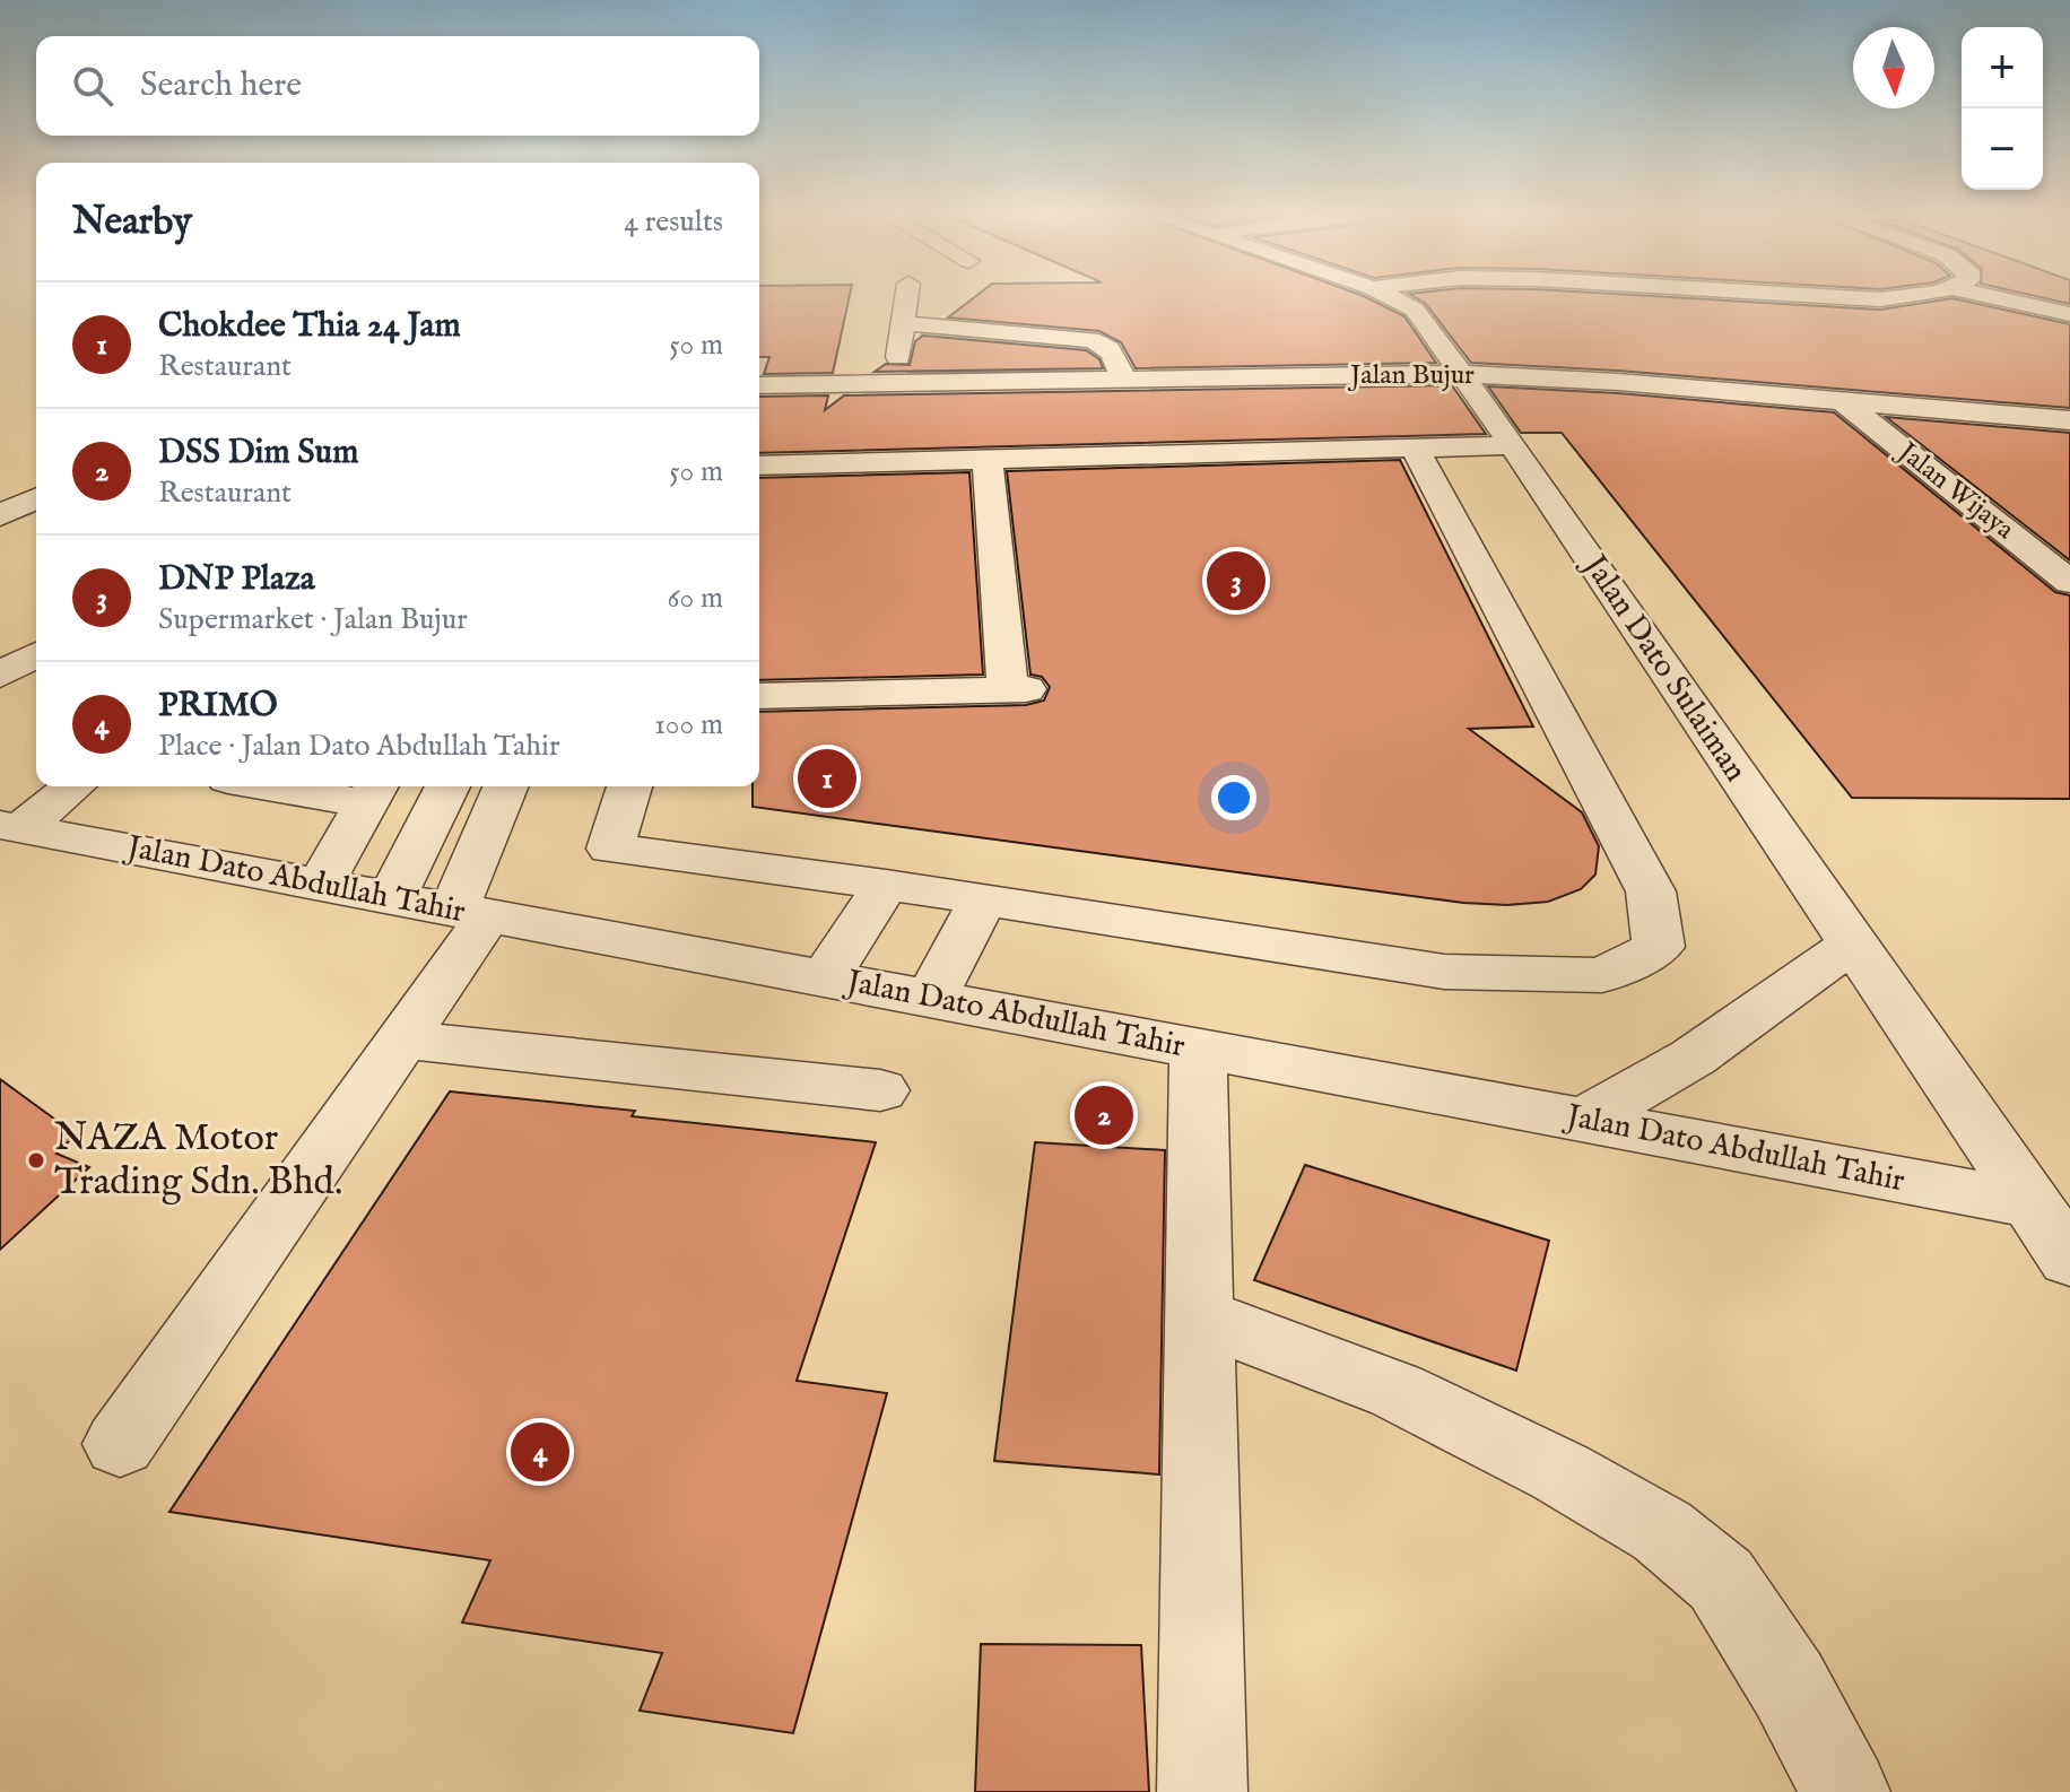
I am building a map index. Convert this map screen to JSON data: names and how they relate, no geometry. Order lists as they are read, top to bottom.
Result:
{
  "streets": {
    "street": [
      "Jalan Bujur",
      "Jalan Wijaya",
      "Jalan Dato Sulaiman",
      "Jalan Dato Abdullah Tahir"
    ]
  },
  "crossings": [
    ["Jalan Bujur", "Jalan Wijaya"],
    ["Jalan Bujur", "Jalan Dato Sulaiman"],
    ["Jalan Dato Sulaiman", "Jalan Dato Abdullah Tahir"]
  ],
  "places": ["NAZA Motor Trading Sdn. Bhd."],
  "north": "bottom",
  "page": {
    "map_buttons": ["+", "−"],
    "search": "Search here",
    "heading": ["Nearby", "4 results"],
    "list": [
      {
        "mark": "1",
        "name": "Chokdee Thia 24 Jam",
        "note": "Restaurant",
        "value": "50 m"
      },
      {
        "mark": "2",
        "name": "DSS Dim Sum",
        "note": "Restaurant",
        "value": "50 m"
      },
      {
        "mark": "3",
        "name": "DNP Plaza",
        "note": "Supermarket · Jalan Bujur",
        "value": "60 m"
      },
      {
        "mark": "4",
        "name": "PRIMO",
        "note": "Place · Jalan Dato Abdullah Tahir",
        "value": "100 m"
      }
    ],
    "pins": [
      "3",
      "1",
      "2",
      "4"
    ]
  }
}
